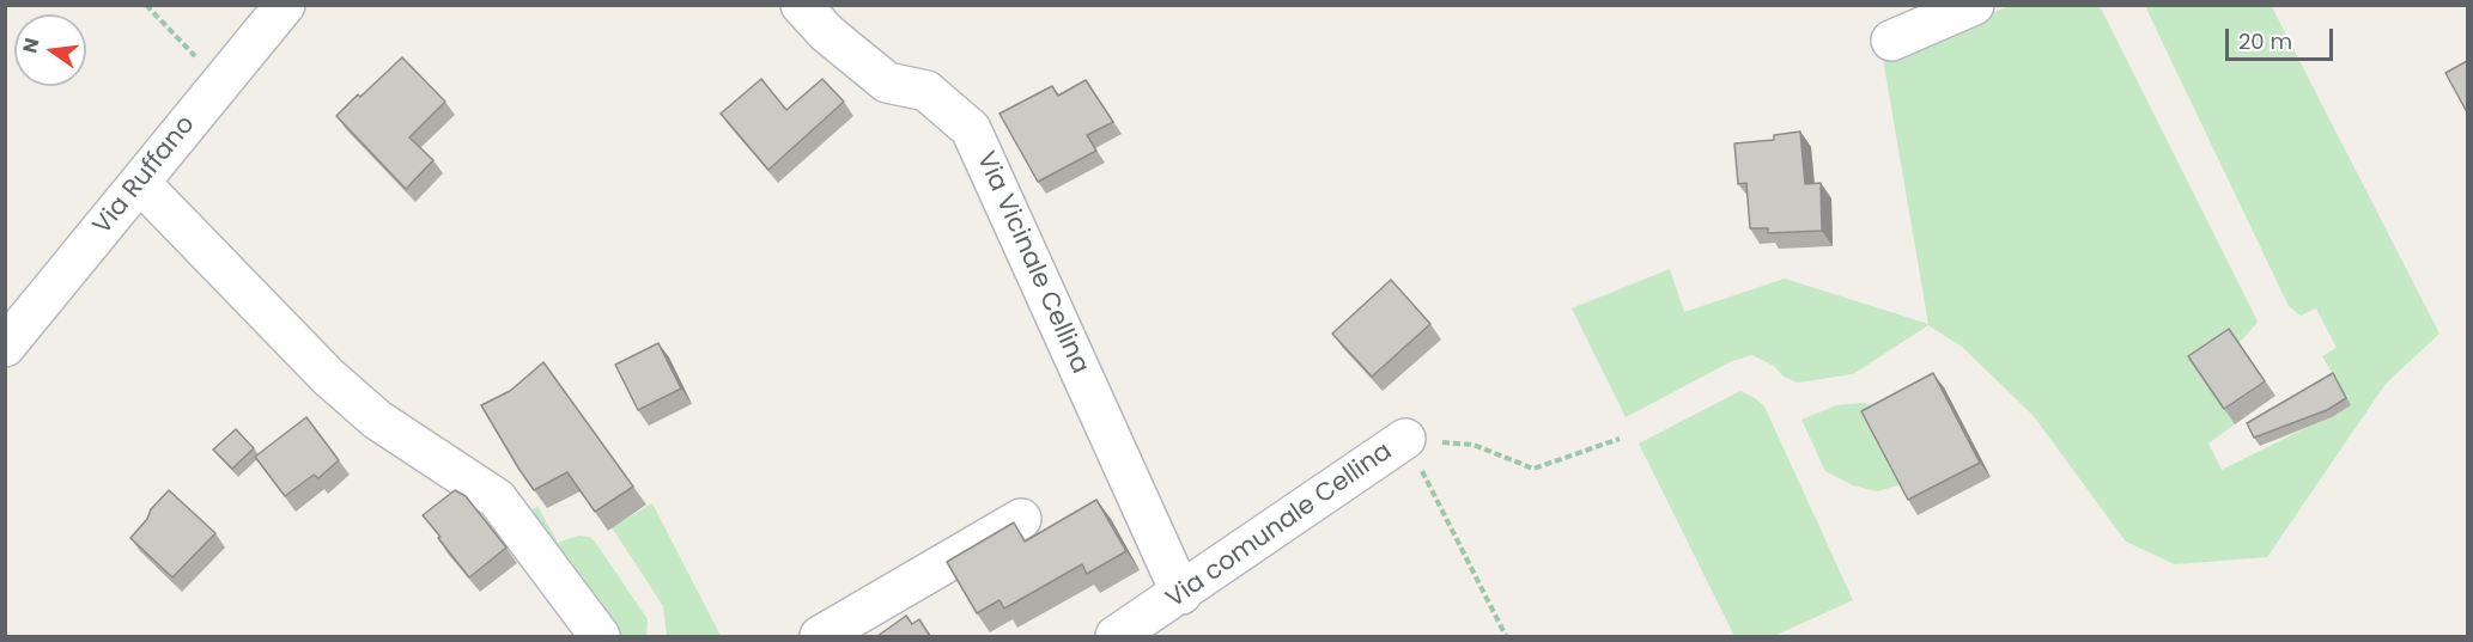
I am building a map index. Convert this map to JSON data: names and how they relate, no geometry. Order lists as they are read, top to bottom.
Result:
{
  "streets": {
    "street": ["Via Ruffano", "Via Vicinale Cellina", "Via comunale Cellina"]
  },
  "crossings": [
    ["Via Vicinale Cellina", "Via comunale Cellina"]
  ],
  "scale_bar": "20 m",
  "north": "left"
}
